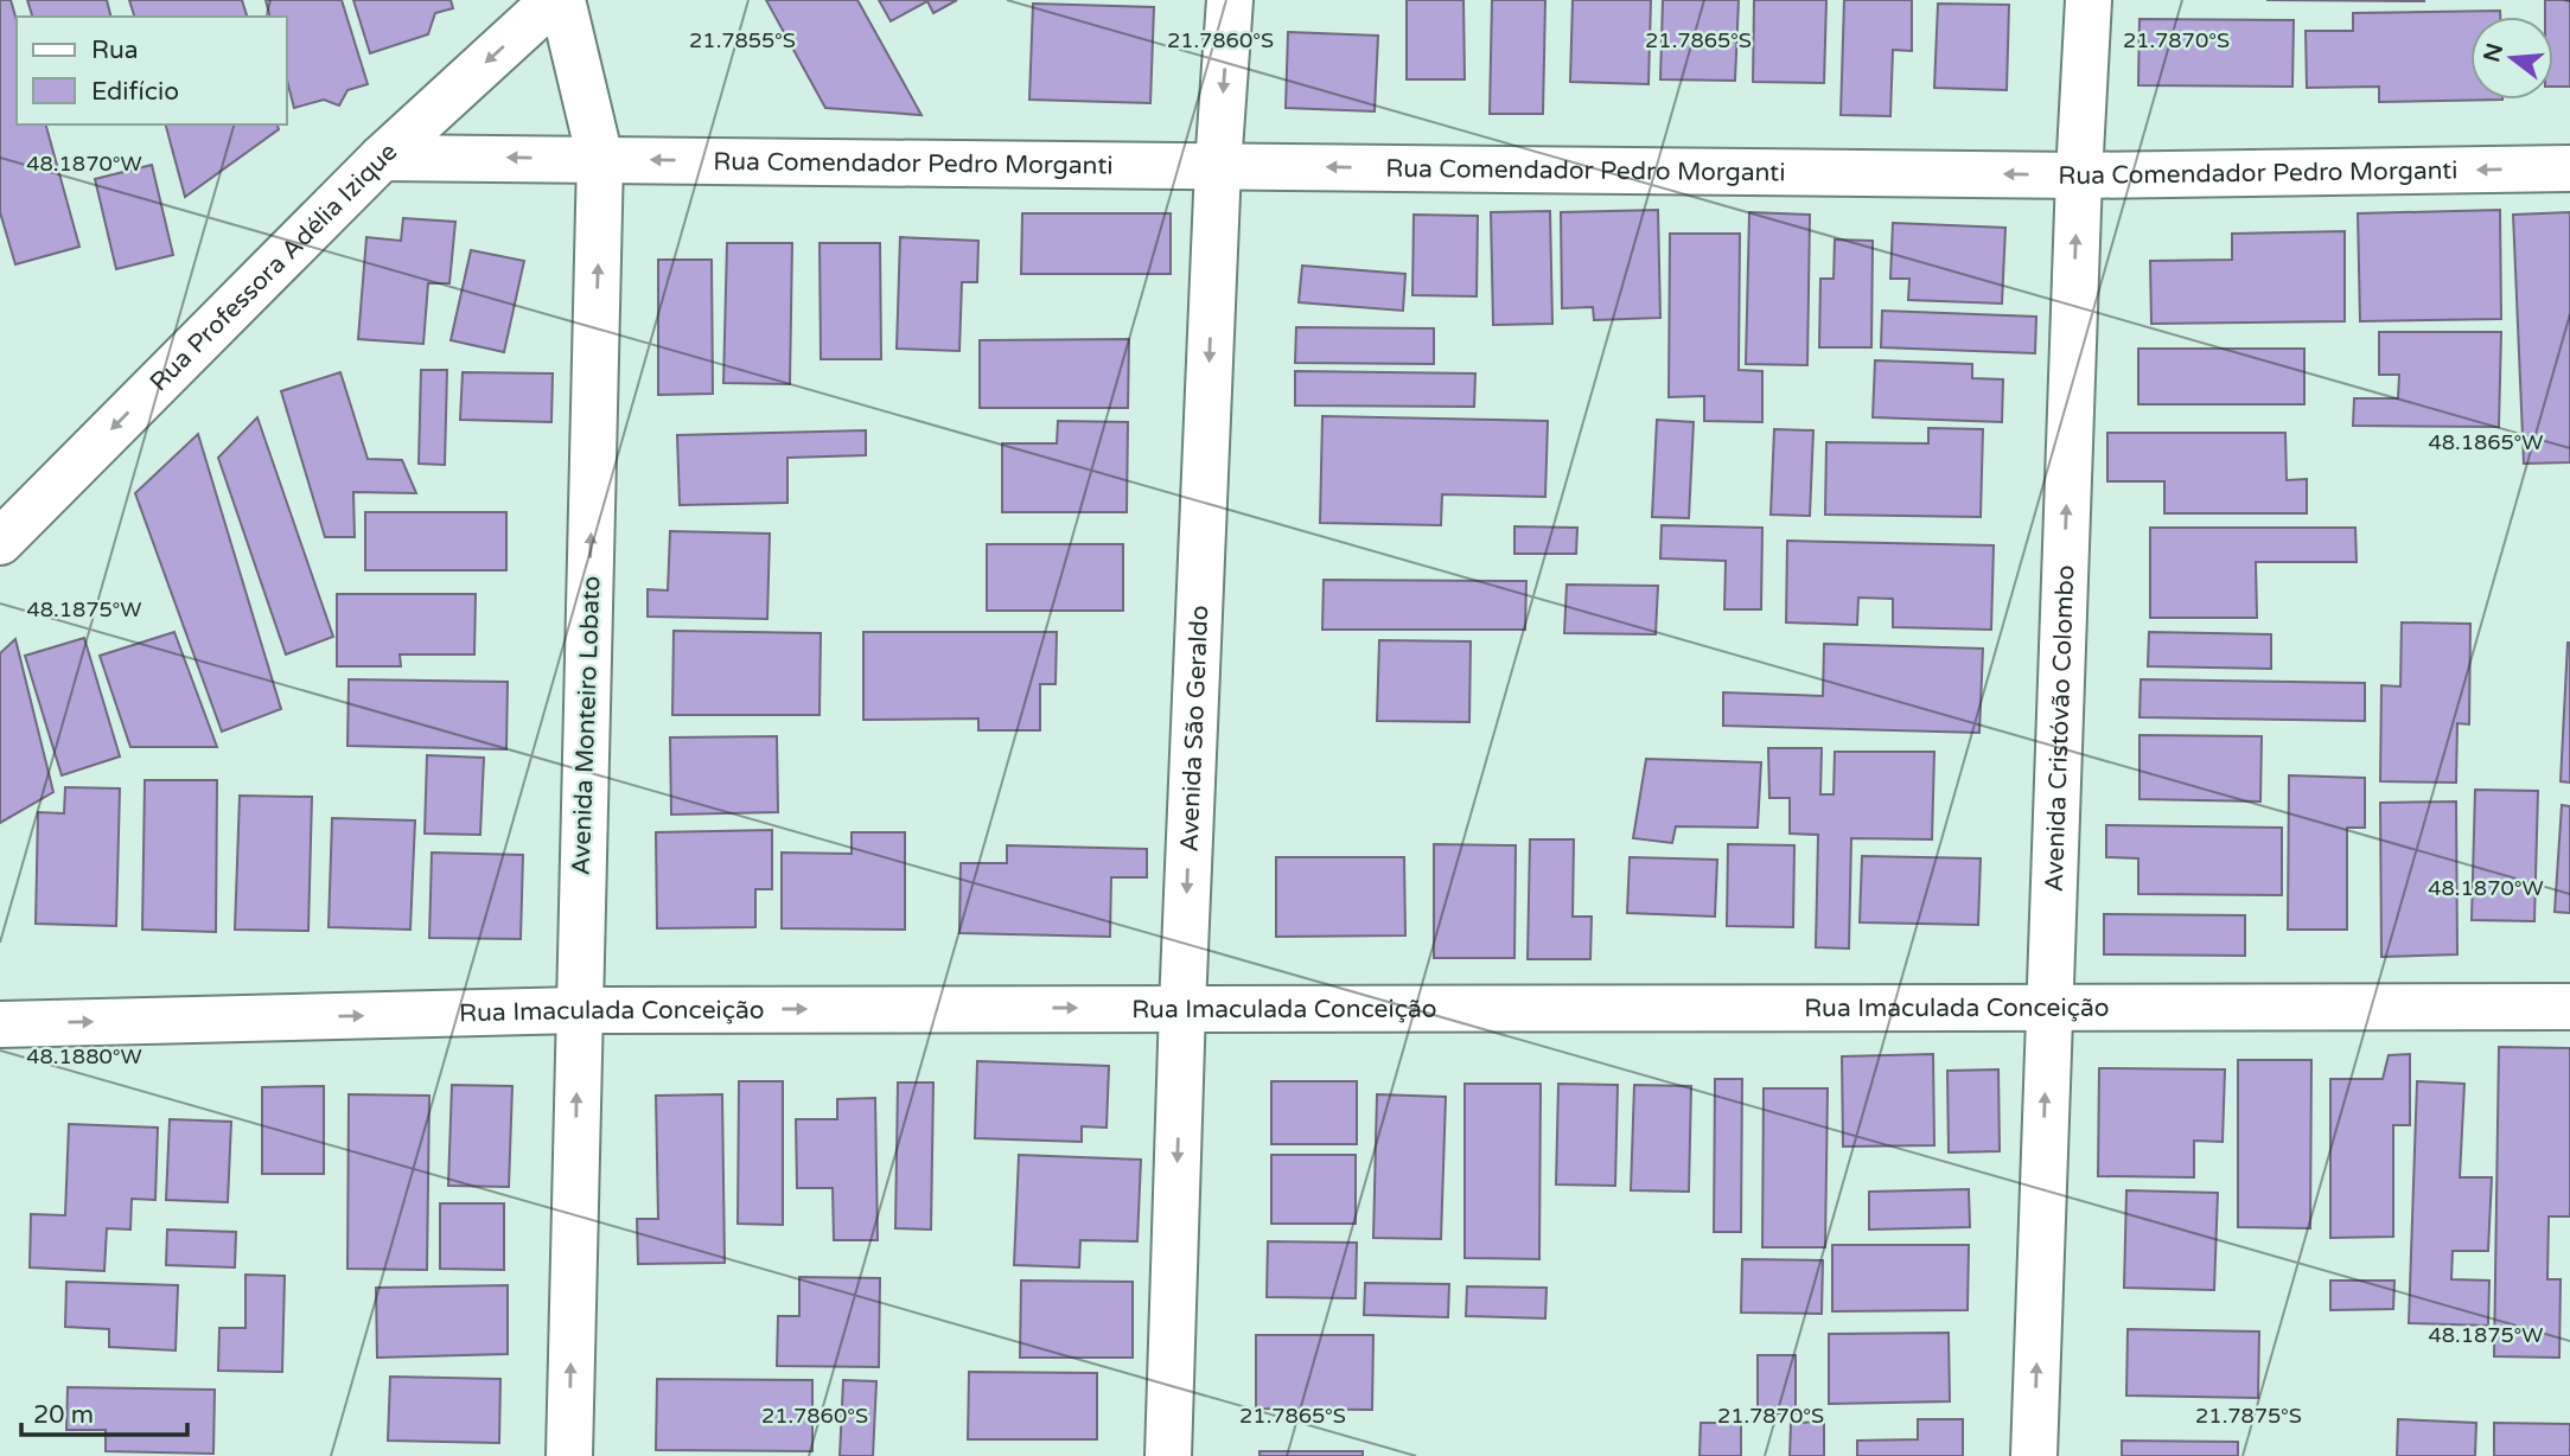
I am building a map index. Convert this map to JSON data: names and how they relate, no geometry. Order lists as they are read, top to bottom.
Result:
{
  "streets": {
    "street": [
      "Rua Comendador Pedro Morganti",
      "Rua Professora Adélia Izique",
      "Avenida Monteiro Lobato",
      "Avenida São Geraldo",
      "Avenida Cristóvão Colombo",
      "Rua Imaculada Conceição"
    ]
  },
  "crossings": [
    ["Rua Comendador Pedro Morganti", "Rua Professora Adélia Izique"],
    ["Rua Comendador Pedro Morganti", "Avenida Monteiro Lobato"],
    ["Rua Comendador Pedro Morganti", "Avenida São Geraldo"],
    ["Rua Comendador Pedro Morganti", "Avenida Cristóvão Colombo"],
    ["Avenida Monteiro Lobato", "Rua Imaculada Conceição"],
    ["Avenida São Geraldo", "Rua Imaculada Conceição"],
    ["Avenida Cristóvão Colombo", "Rua Imaculada Conceição"]
  ],
  "one_way": [
    "Rua Comendador Pedro Morganti",
    "Rua Professora Adélia Izique",
    "Avenida Monteiro Lobato",
    "Avenida São Geraldo",
    "Avenida Cristóvão Colombo",
    "Rua Imaculada Conceição"
  ],
  "legend": ["Rua", "Edifício"],
  "scale_bar": "20 m",
  "north": "left",
  "coordinates": [
    "21.7855°S",
    "21.7860°S",
    "21.7865°S",
    "21.7870°S",
    "48.1870°W",
    "48.1865°W",
    "48.1875°W",
    "48.1880°W",
    "21.7875°S"
  ]
}
